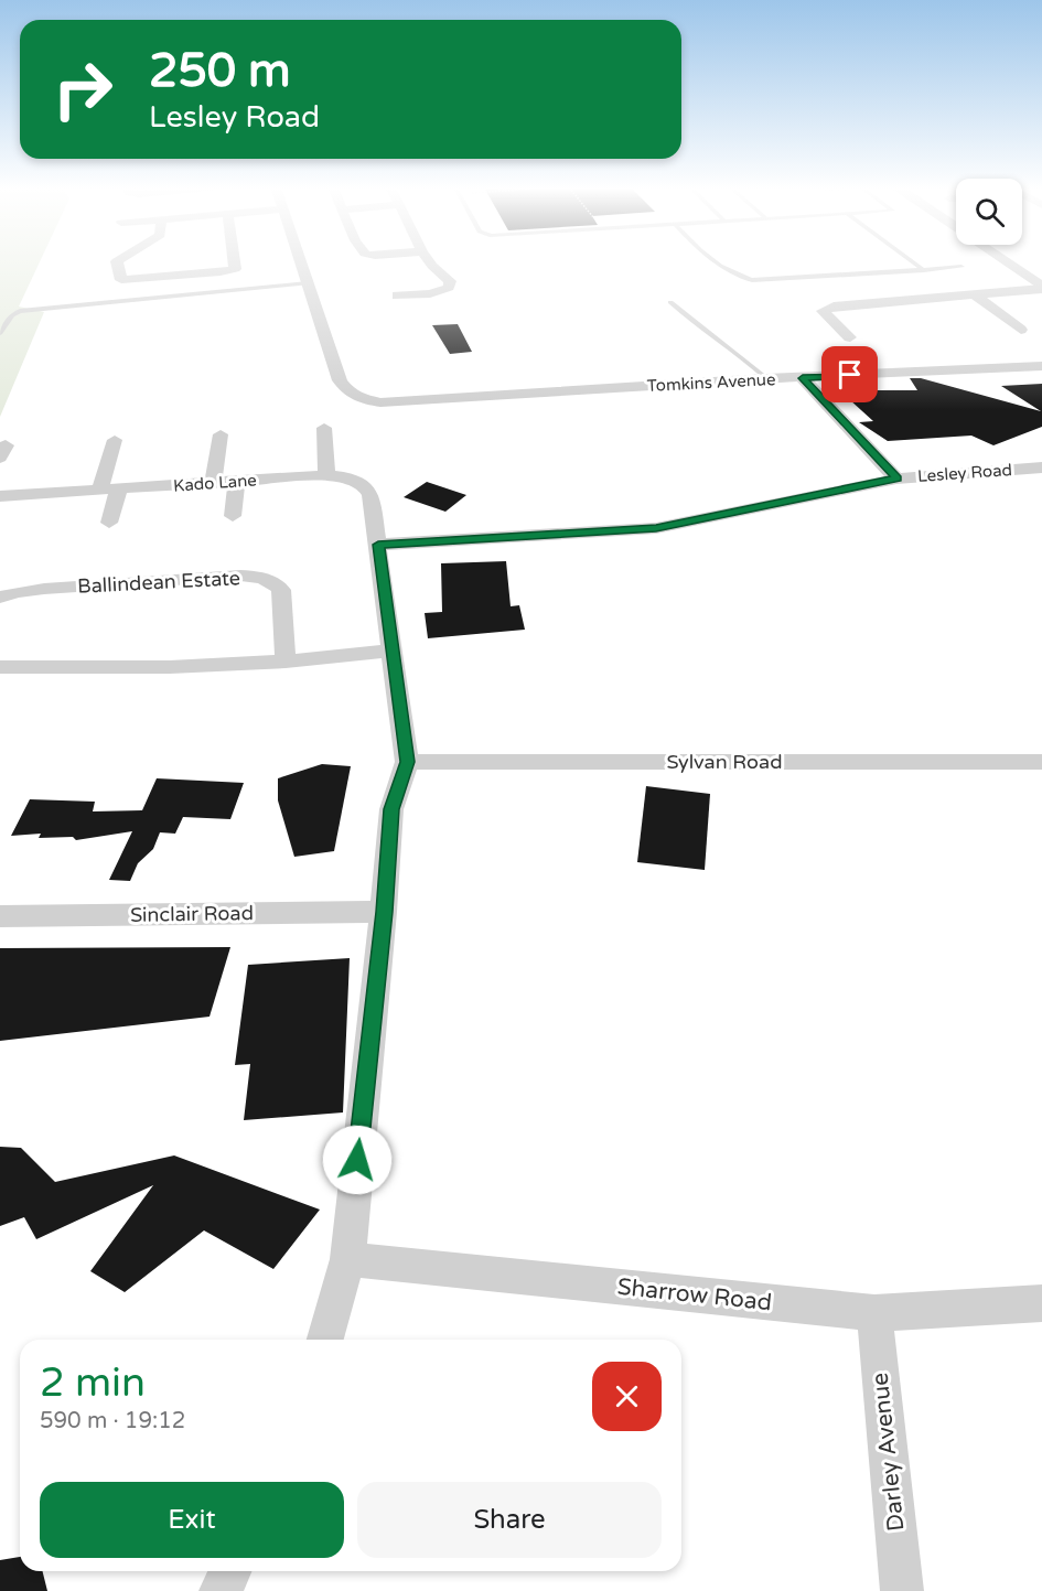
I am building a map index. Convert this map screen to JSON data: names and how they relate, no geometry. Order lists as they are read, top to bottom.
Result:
{
  "streets": {
    "street": [
      "Tomkins Avenue",
      "Lesley Road",
      "Kado Lane",
      "Ballindean Estate",
      "Sylvan Road",
      "Sinclair Road",
      "Sharrow Road",
      "Darley Avenue"
    ]
  },
  "crossings": [
    ["Lesley Road", "Kado Lane"],
    ["Sharrow Road", "Darley Avenue"]
  ],
  "page": {
    "turn": ["250 m", "Lesley Road"],
    "heading": ["2 min", "590 m · 19:12"],
    "buttons": ["Exit", "Share"]
  }
}
